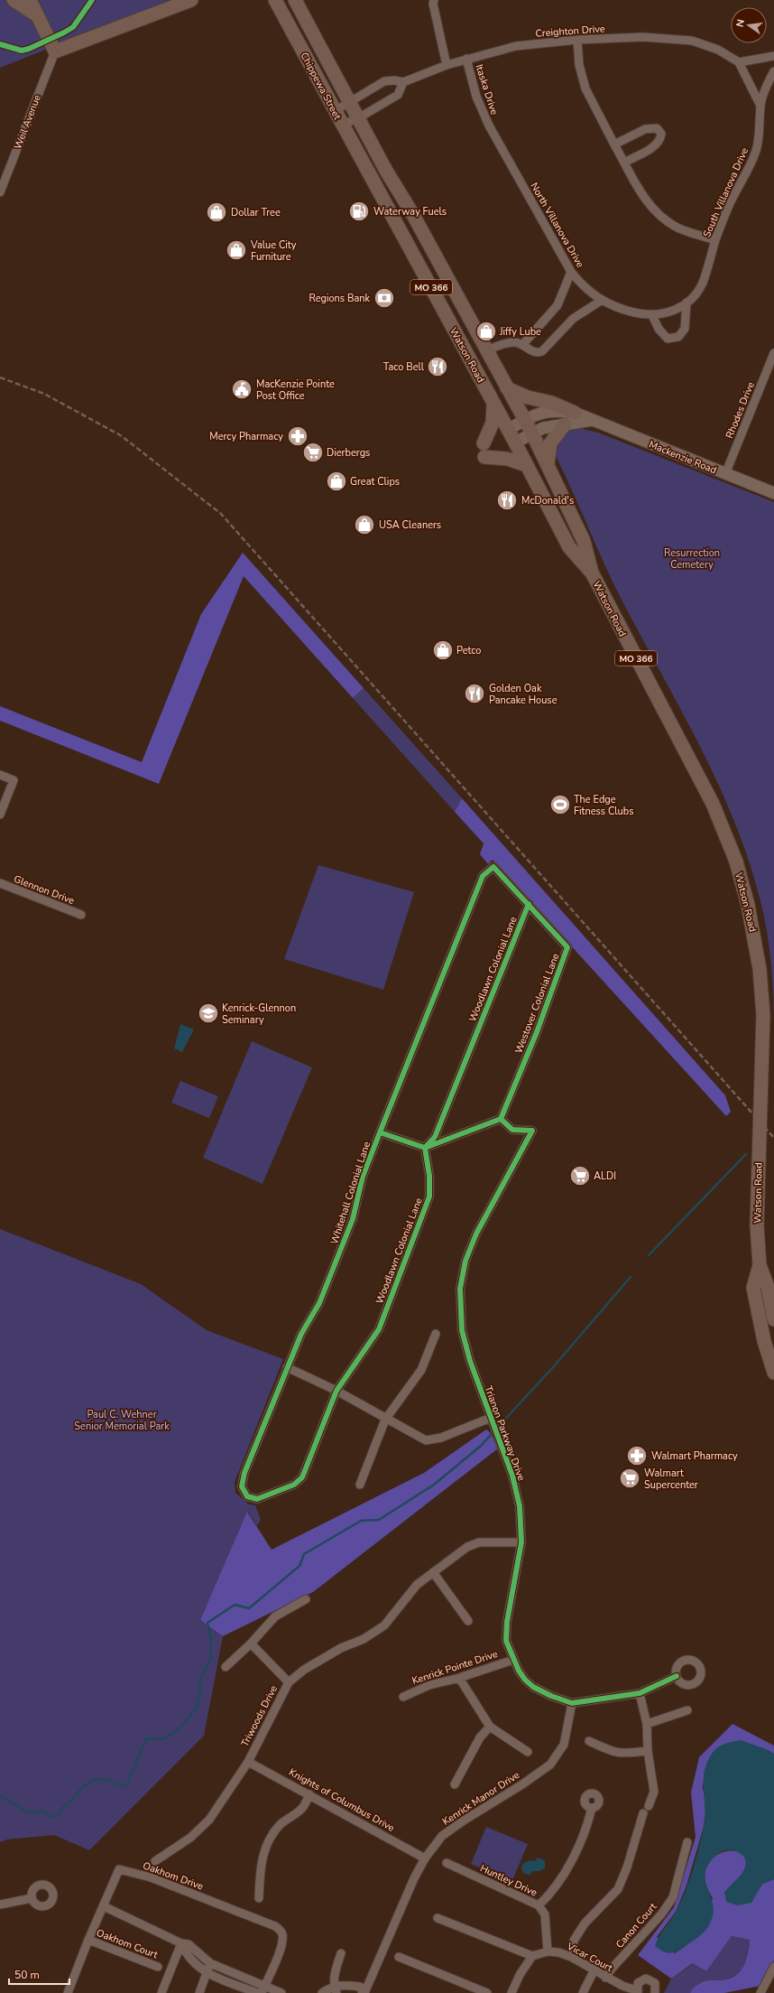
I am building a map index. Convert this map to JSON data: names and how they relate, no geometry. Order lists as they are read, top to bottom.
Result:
{
  "streets": {
    "main road": [
      "Chippewa Street",
      "MO 366",
      "Watson Road",
      "Mackenzie Road"
    ],
    "street": [
      "Creighton Drive",
      "Itaska Drive",
      "Weil Avenue",
      "South Villanova Drive",
      "North Villanova Drive",
      "Rhodes Drive",
      "Glennon Drive",
      "Woodlawn Colonial Lane",
      "Westover Colonial Lane",
      "Whitehall Colonial Lane",
      "Trianon Parkway Drive",
      "Kenrick Pointe Drive",
      "Triwoods Drive",
      "Kenrick Manor Drive",
      "Knights of Columbus Drive",
      "Oakhom Drive",
      "Huntley Drive",
      "Canon Court",
      "Oakhom Court",
      "Vicar Court"
    ]
  },
  "crossings": [
    ["Creighton Drive", "Chippewa Street"],
    ["Creighton Drive", "Itaska Drive"],
    ["Chippewa Street", "Watson Road"],
    ["Itaska Drive", "North Villanova Drive"],
    ["South Villanova Drive", "North Villanova Drive"],
    ["Watson Road", "Mackenzie Road"],
    ["Rhodes Drive", "Mackenzie Road"],
    ["Woodlawn Colonial Lane", "Westover Colonial Lane"],
    ["Woodlawn Colonial Lane", "Whitehall Colonial Lane"],
    ["Westover Colonial Lane", "Whitehall Colonial Lane"],
    ["Westover Colonial Lane", "Trianon Parkway Drive"],
    ["Trianon Parkway Drive", "Kenrick Pointe Drive"],
    ["Trianon Parkway Drive", "Triwoods Drive"],
    ["Trianon Parkway Drive", "Kenrick Manor Drive"],
    ["Triwoods Drive", "Knights of Columbus Drive"],
    ["Kenrick Manor Drive", "Knights of Columbus Drive"],
    ["Oakhom Drive", "Oakhom Court"],
    ["Huntley Drive", "Vicar Court"],
    ["Canon Court", "Vicar Court"]
  ],
  "parks": ["Resurrection Cemetery", "Paul C. Wehner Senior Memorial Park"],
  "places": {
    "fuel station": ["Waterway Fuels"],
    "shop": [
      "Dollar Tree",
      "Value City Furniture",
      "Jiffy Lube",
      "Great Clips",
      "USA Cleaners",
      "Petco"
    ],
    "bank": ["Regions Bank"],
    "restaurant": ["Taco Bell", "McDonald's", "Golden Oak Pancake House"],
    "public building": ["MacKenzie Pointe Post Office"],
    "pharmacy": ["Mercy Pharmacy", "Walmart Pharmacy"],
    "supermarket": ["Dierbergs", "ALDI", "Walmart Supercenter"],
    "sports": ["The Edge Fitness Clubs"],
    "school or university": ["Kenrick-Glennon Seminary"]
  },
  "scale_bar": "50 m",
  "north": "left"
}
